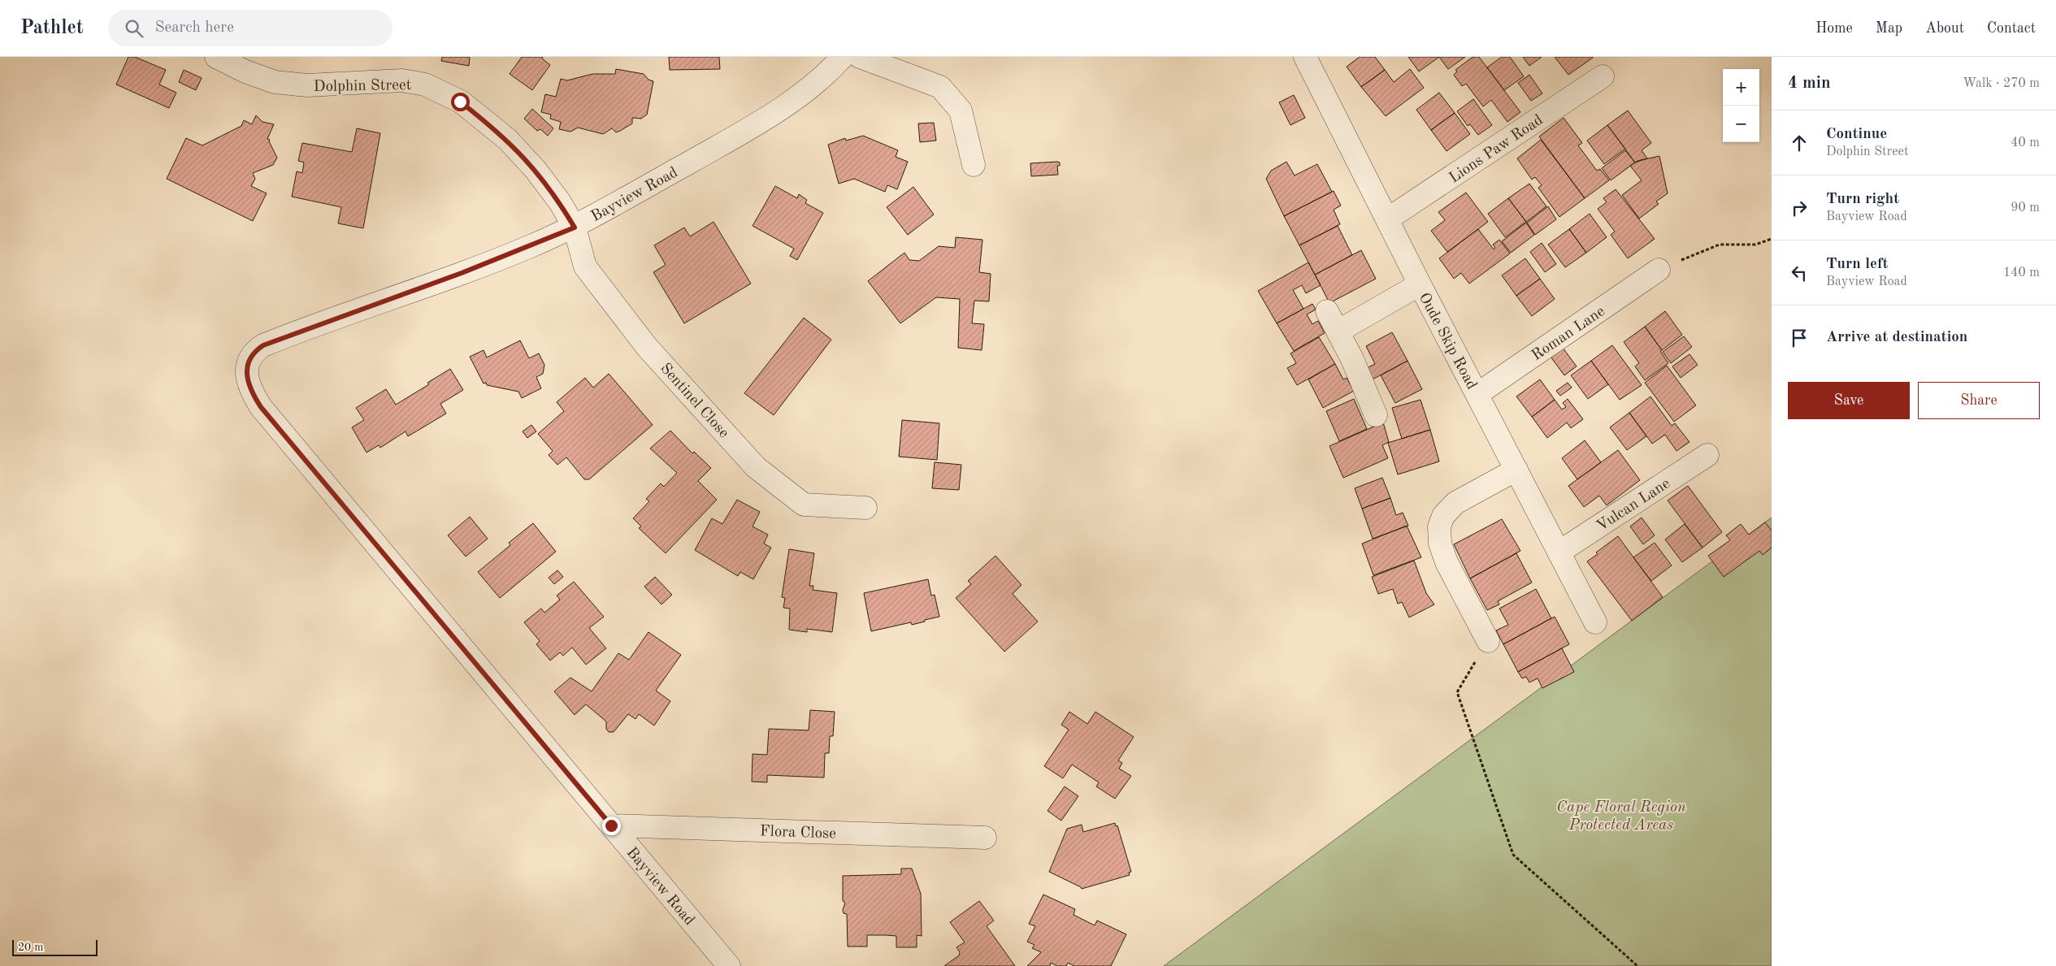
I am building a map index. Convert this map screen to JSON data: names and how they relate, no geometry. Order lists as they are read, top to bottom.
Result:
{
  "streets": {
    "street": [
      "Dolphin Street",
      "Lions Paw Road",
      "Bayview Road",
      "Roman Lane",
      "Oude Skip Road",
      "Sentinel Close",
      "Vulcan Lane",
      "Flora Close"
    ]
  },
  "crossings": [
    ["Dolphin Street", "Bayview Road"],
    ["Dolphin Street", "Sentinel Close"],
    ["Lions Paw Road", "Oude Skip Road"],
    ["Bayview Road", "Sentinel Close"],
    ["Bayview Road", "Flora Close"],
    ["Roman Lane", "Oude Skip Road"],
    ["Oude Skip Road", "Vulcan Lane"]
  ],
  "parks": ["Cape Floral Region Protected Areas"],
  "scale_bar": "20 m",
  "page": {
    "header": "Pathlet",
    "search": "Search here",
    "nav": [
      "Home",
      "Map",
      "About",
      "Contact"
    ],
    "heading": ["4 min", "Walk · 270 m"],
    "map_buttons": ["+", "−"],
    "list": [
      ["Continue", "Dolphin Street", "40 m"],
      ["Turn right", "Bayview Road", "90 m"],
      ["Turn left", "Bayview Road", "140 m"],
      "Arrive at destination"
    ],
    "buttons": ["Save", "Share"],
    "scale": "20 m"
  }
}
